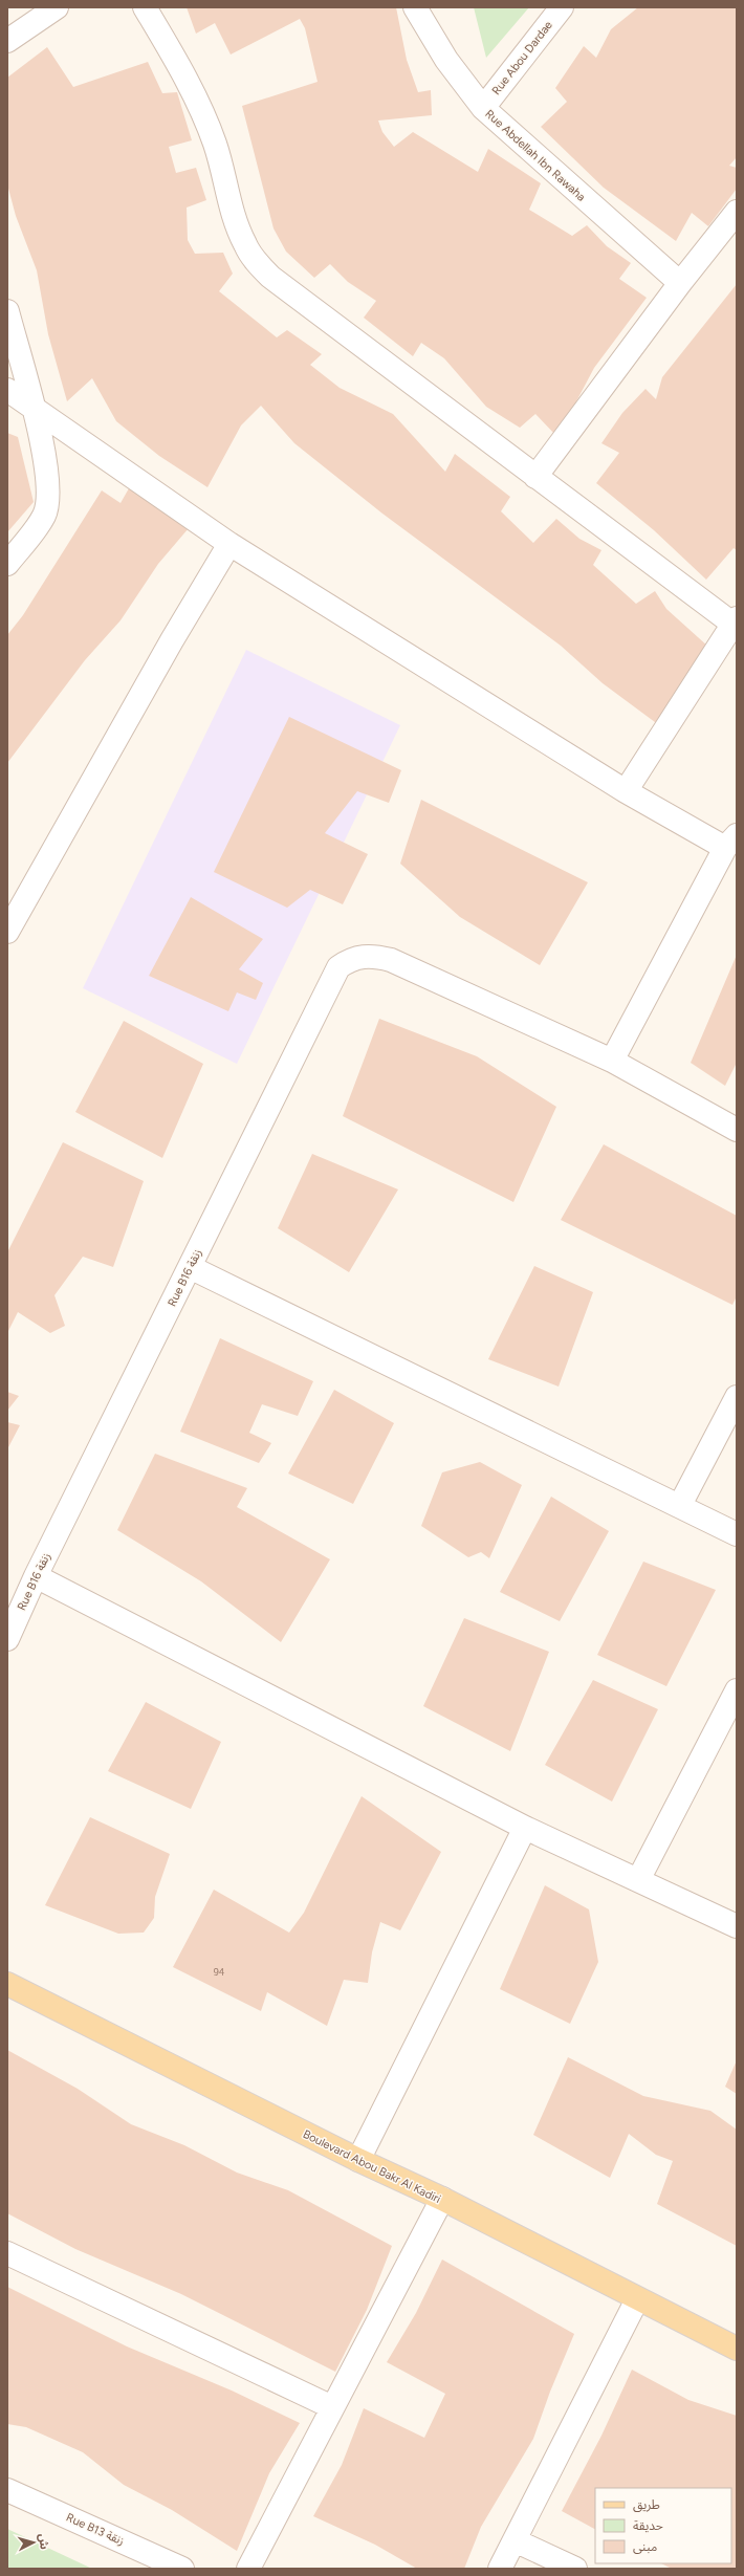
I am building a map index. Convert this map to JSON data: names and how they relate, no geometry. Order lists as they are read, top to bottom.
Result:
{
  "streets": {
    "main road": ["Boulevard Abou Bakr Al Kadiri"],
    "street": [
      "Rue Abou Dardae",
      "Rue Abdellah Ibn Rawaha",
      "Rue B16 زنقة",
      "Rue B13 زنقة"
    ]
  },
  "crossings": [
    ["Rue Abou Dardae", "Rue Abdellah Ibn Rawaha"]
  ],
  "house_numbers": ["94"],
  "legend": ["طريق", "حديقة", "مبنى"],
  "north": "right"
}
